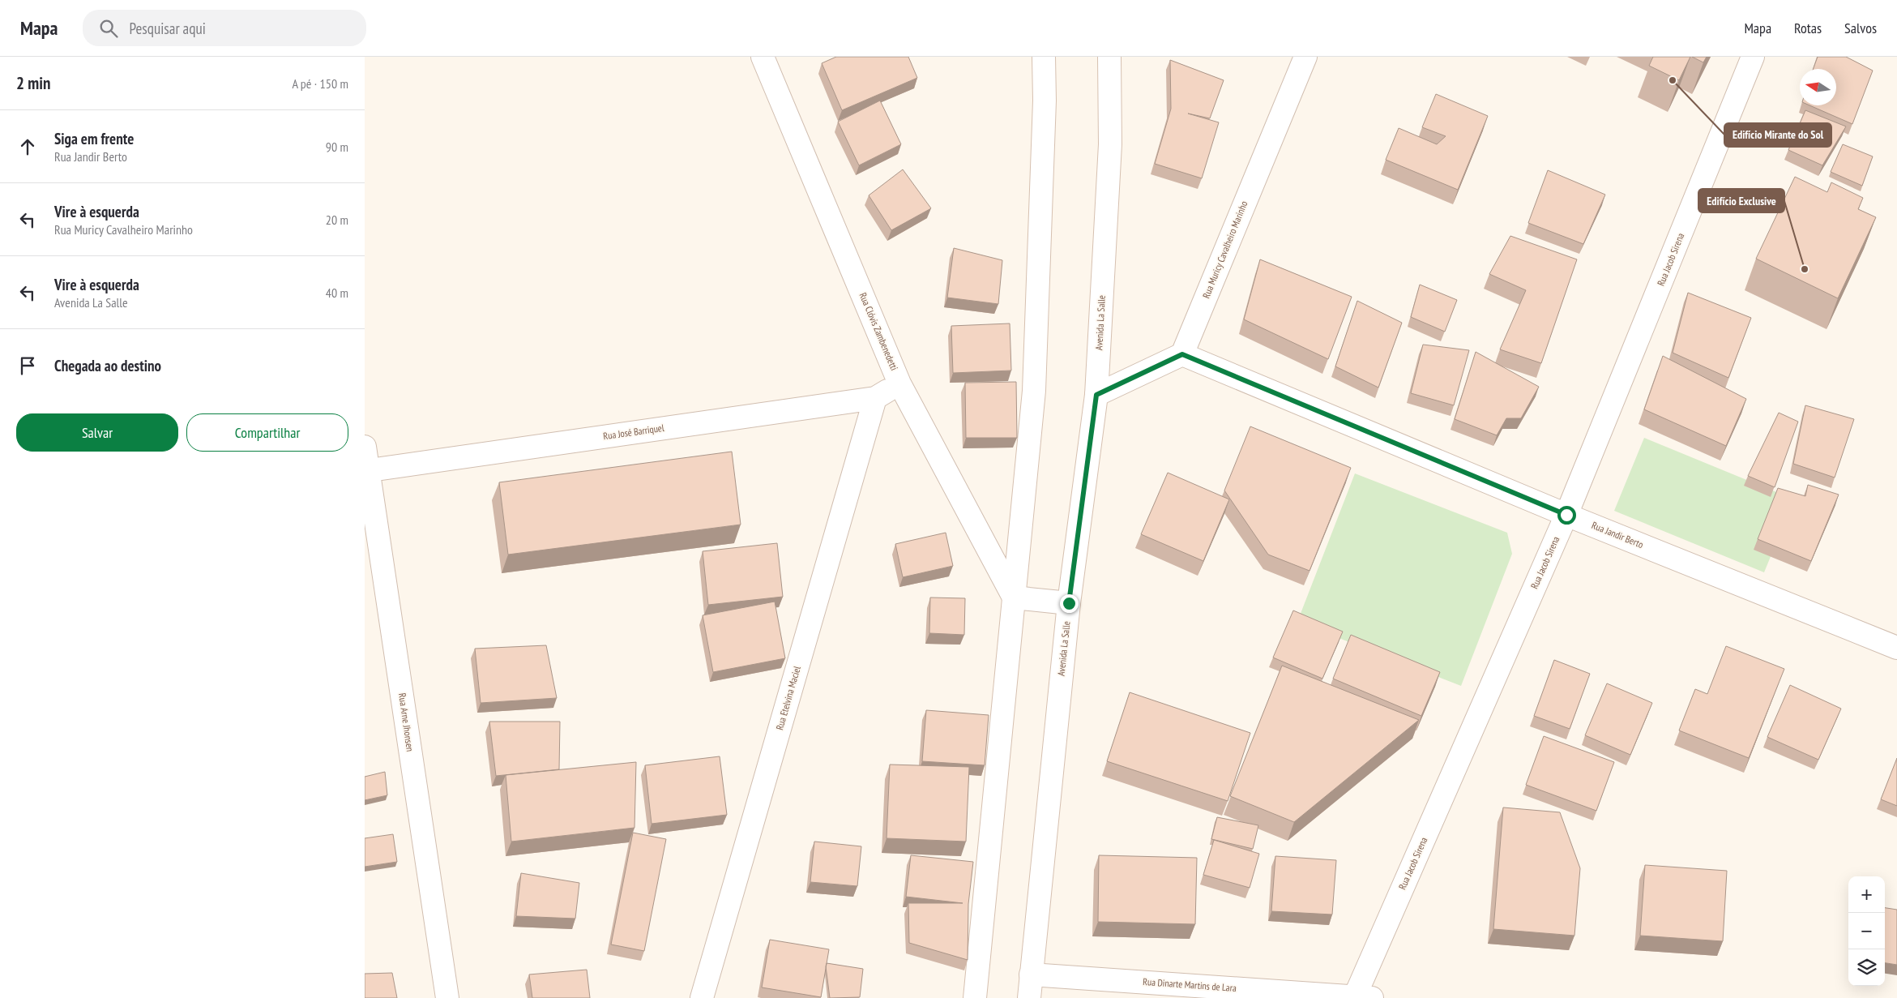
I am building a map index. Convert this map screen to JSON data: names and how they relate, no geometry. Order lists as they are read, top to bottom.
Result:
{
  "streets": {
    "street": [
      "Rua Muricy Cavalheiro Marinho",
      "Rua Jacob Sirena",
      "Avenida La Salle",
      "Rua Clóvis Zambenedetti",
      "Rua José Barriquel",
      "Rua Jandir Berto",
      "Rua Etelvina Maciel",
      "Rua Arne Jhonsen",
      "Rua Dinarte Martins de Lara"
    ]
  },
  "crossings": [
    ["Rua Muricy Cavalheiro Marinho", "Rua Jandir Berto"],
    ["Rua Jacob Sirena", "Rua Jandir Berto"],
    ["Rua Jacob Sirena", "Rua Dinarte Martins de Lara"],
    ["Avenida La Salle", "Rua Dinarte Martins de Lara"],
    ["Rua Clóvis Zambenedetti", "Rua José Barriquel"],
    ["Rua José Barriquel", "Rua Etelvina Maciel"],
    ["Rua José Barriquel", "Rua Arne Jhonsen"]
  ],
  "places": ["Edifício Mirante do Sol", "Edifício Exclusive"],
  "north": "left",
  "page": {
    "header": "Mapa",
    "search": "Pesquisar aqui",
    "nav": ["Mapa", "Rotas", "Salvos"],
    "heading": ["2 min", "A pé · 150 m"],
    "list": [
      ["Siga em frente", "Rua Jandir Berto", "90 m"],
      ["Vire à esquerda", "Rua Muricy Cavalheiro Marinho", "20 m"],
      ["Vire à esquerda", "Avenida La Salle", "40 m"],
      "Chegada ao destino"
    ],
    "buttons": ["Salvar", "Compartilhar"],
    "map_buttons": ["+", "−"]
  }
}
